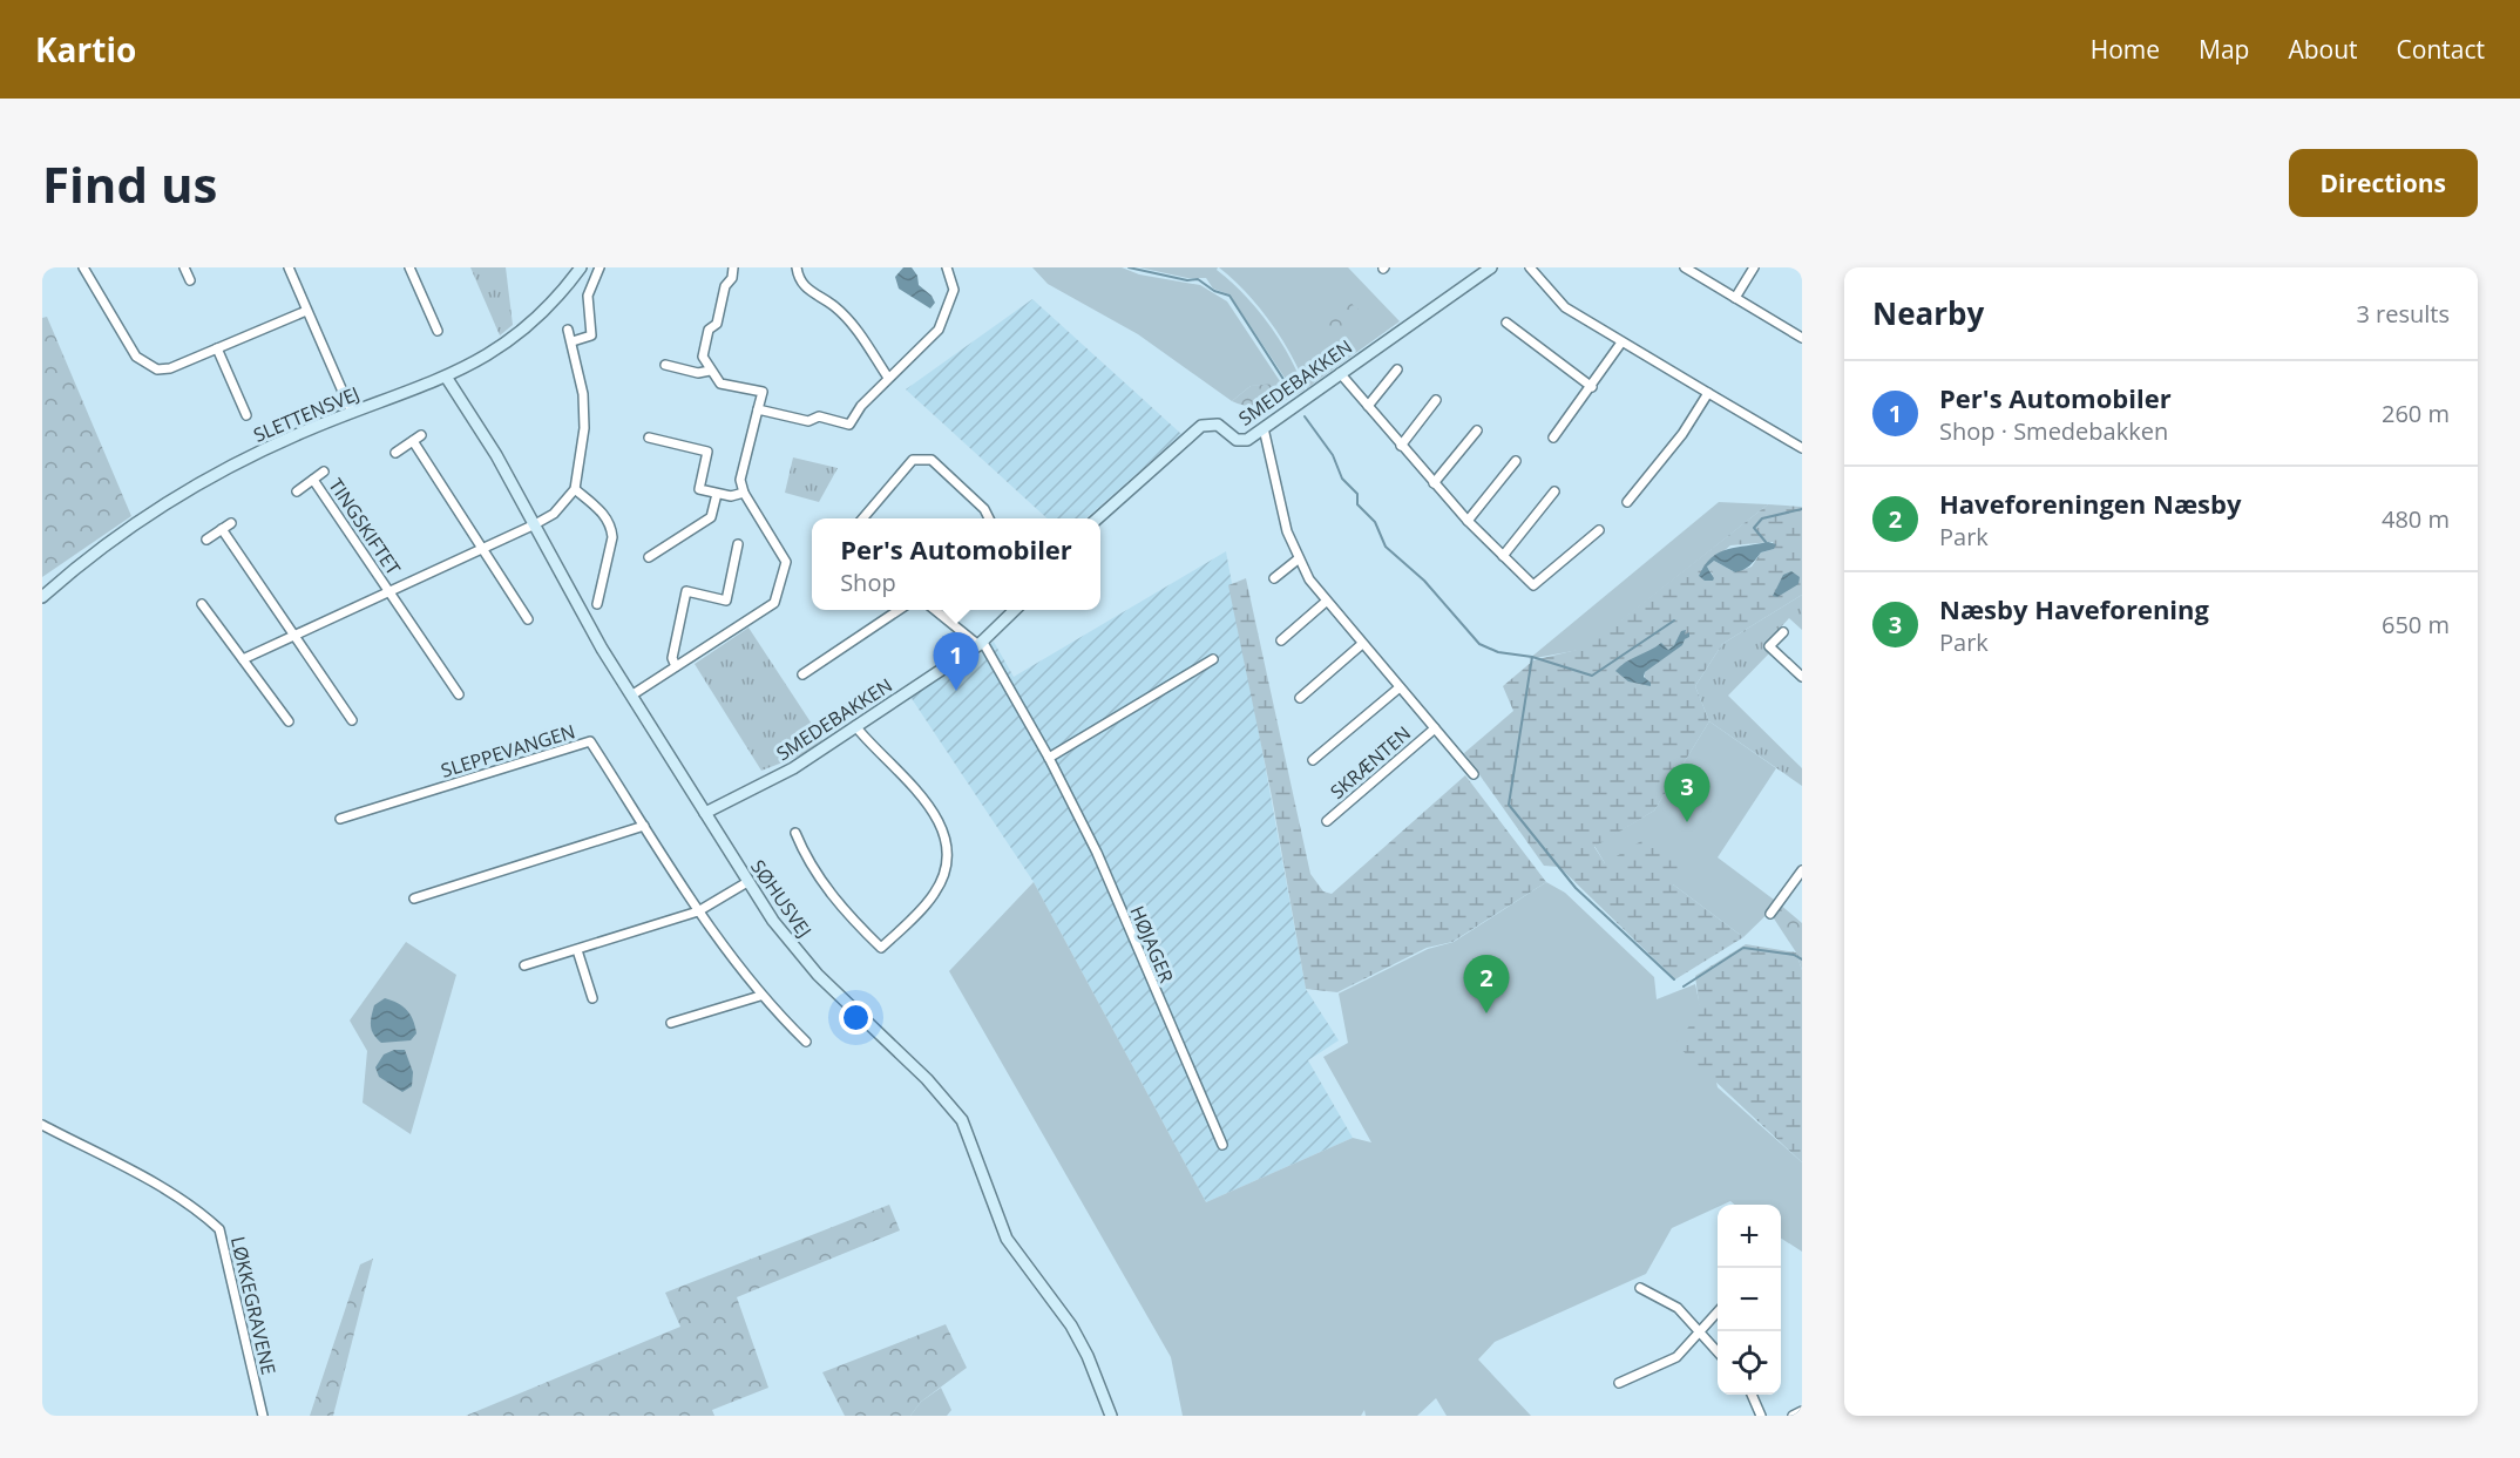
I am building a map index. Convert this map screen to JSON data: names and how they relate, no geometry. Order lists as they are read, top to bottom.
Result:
{
  "streets": {
    "street": [
      "SMEDEBAKKEN",
      "SLETTENSVEJ",
      "TINGSKIFTET",
      "SLEPPEVANGEN",
      "SKRÆNTEN",
      "SØHUSVEJ",
      "HØJAGER",
      "LØKKEGRAVENE"
    ]
  },
  "crossings": [
    ["SMEDEBAKKEN", "SKRÆNTEN"],
    ["SMEDEBAKKEN", "SØHUSVEJ"],
    ["SMEDEBAKKEN", "HØJAGER"],
    ["SLETTENSVEJ", "SØHUSVEJ"],
    ["TINGSKIFTET", "SØHUSVEJ"]
  ],
  "page": {
    "header": "Kartio",
    "nav": [
      "Home",
      "Map",
      "About",
      "Contact"
    ],
    "buttons": "Directions",
    "title": "Find us",
    "heading": ["Nearby", "3 results"],
    "list": [
      {
        "mark": "1",
        "name": "Per's Automobiler",
        "note": "Shop · Smedebakken",
        "value": "260 m"
      },
      {
        "mark": "2",
        "name": "Haveforeningen Næsby",
        "note": "Park",
        "value": "480 m"
      },
      {
        "mark": "3",
        "name": "Næsby Haveforening",
        "note": "Park",
        "value": "650 m"
      }
    ],
    "popup": ["Per's Automobiler", "Shop"],
    "pins": ["1", "3", "2"],
    "map_buttons": ["+", "−"]
  }
}
